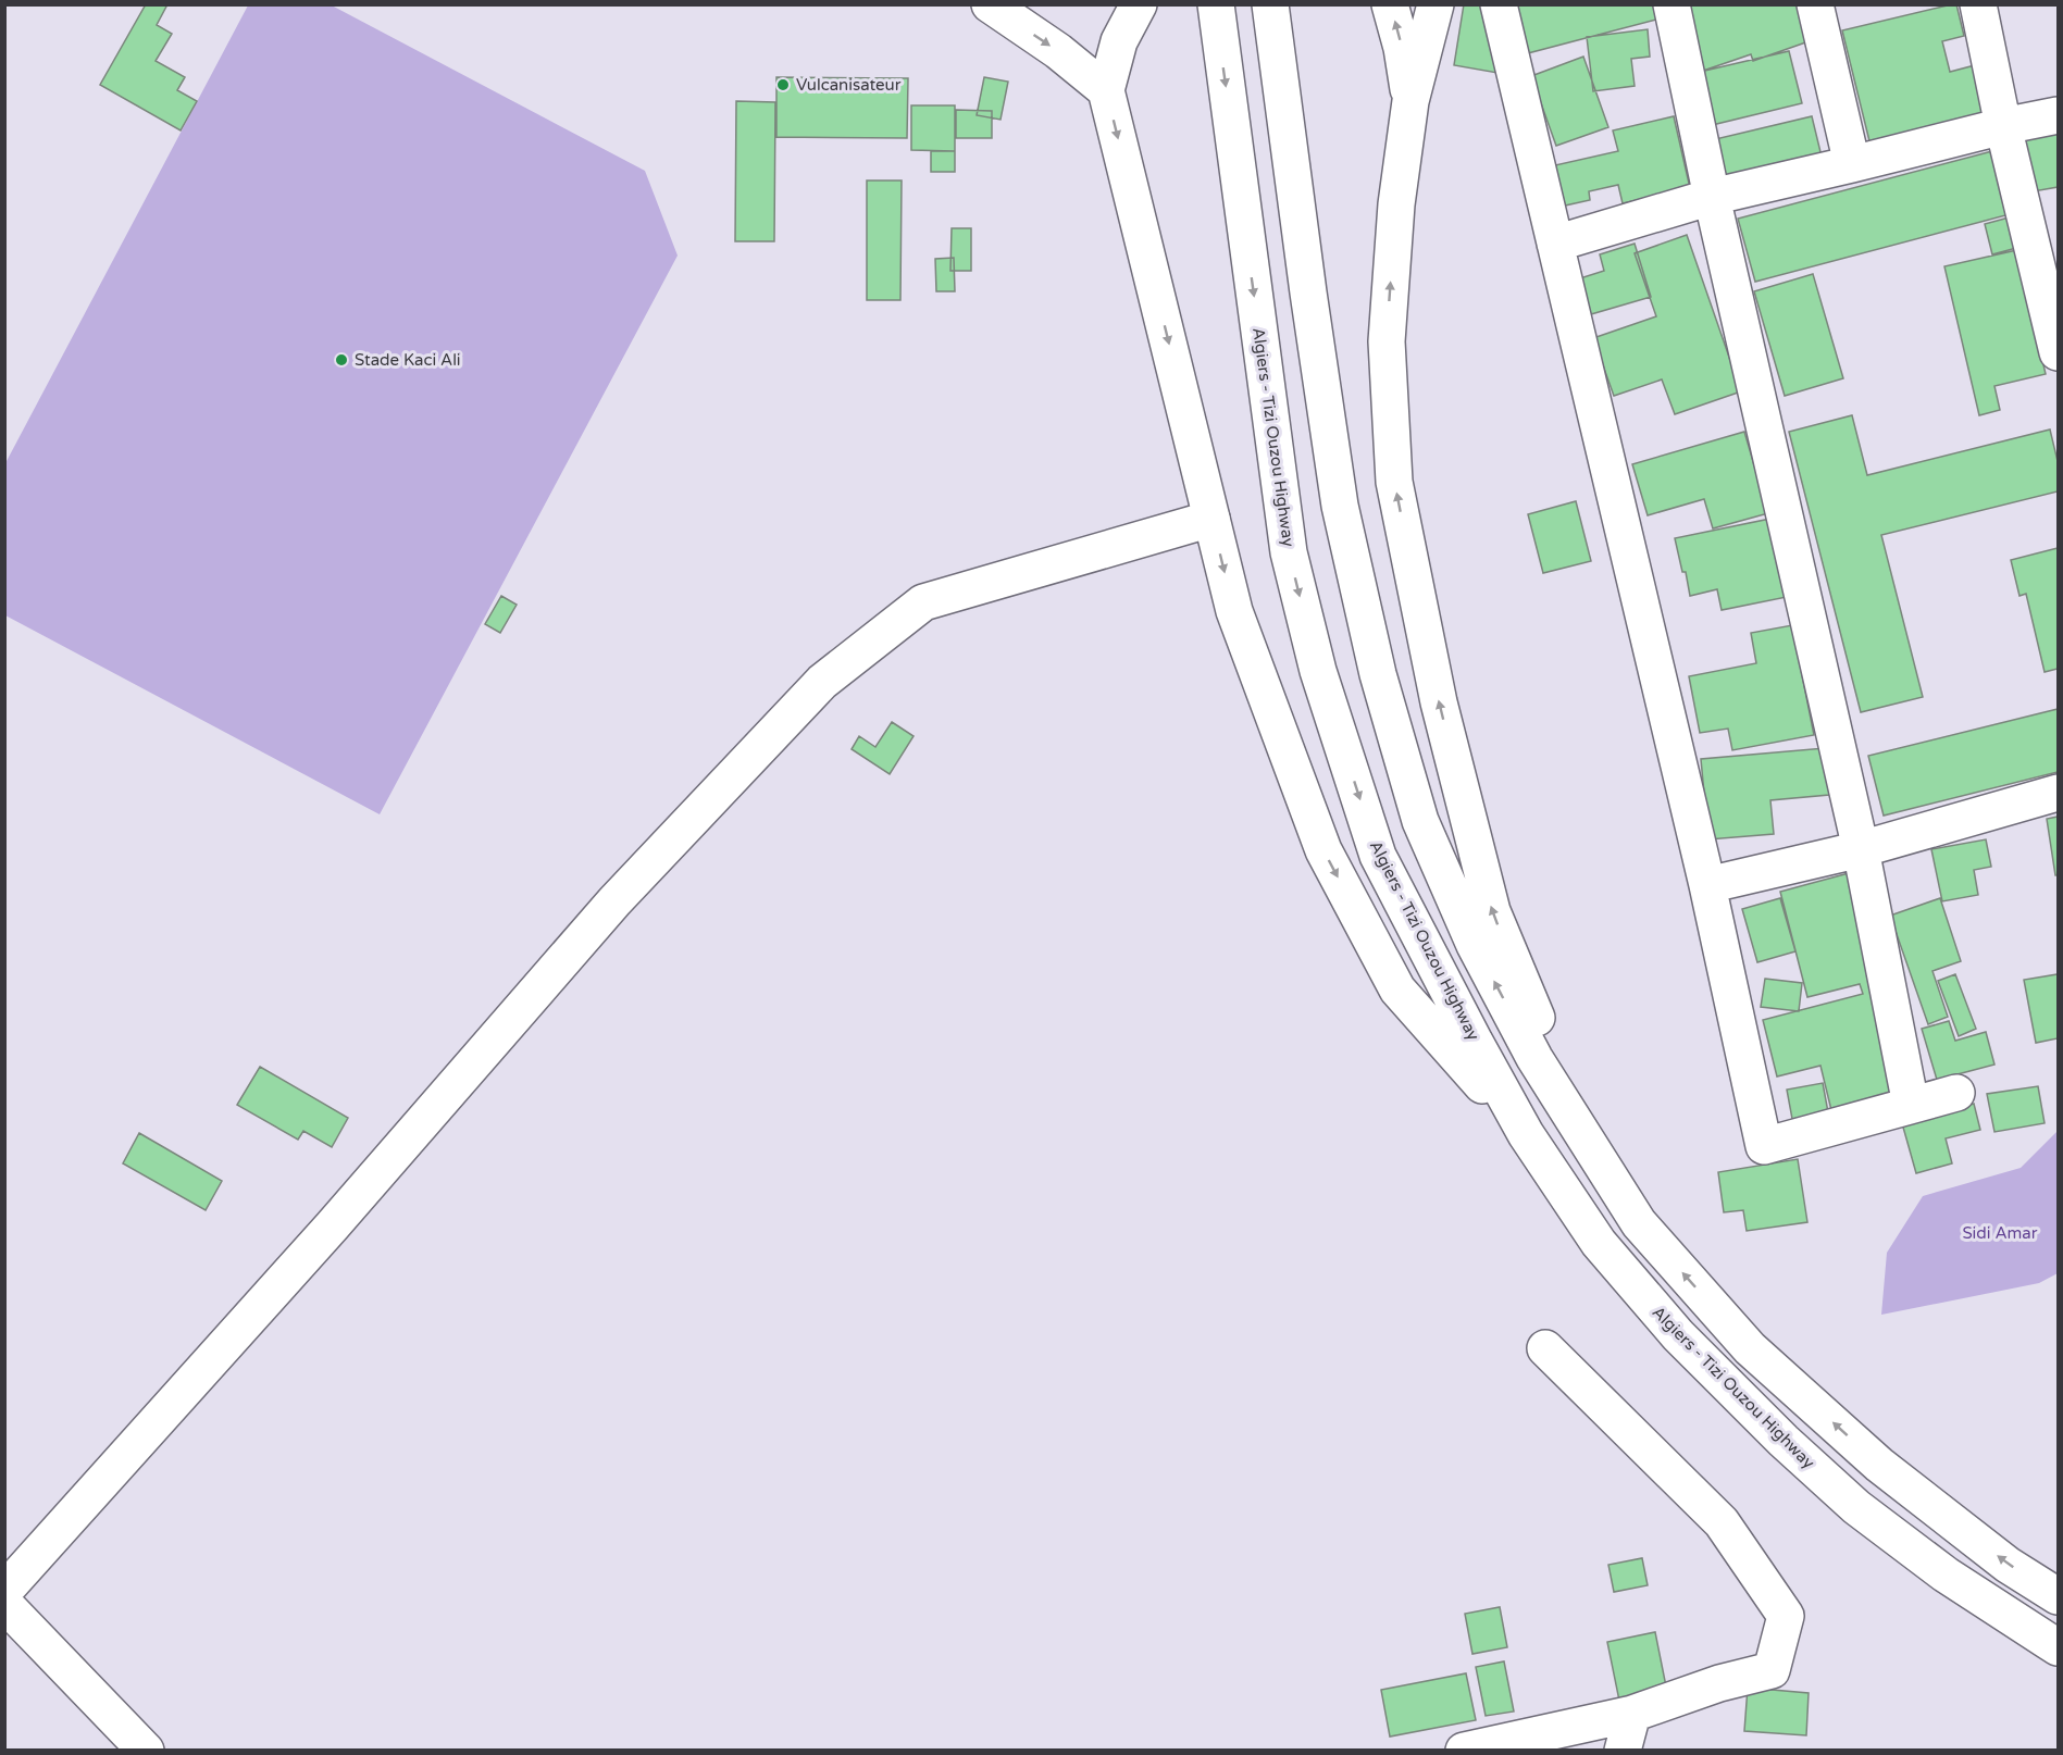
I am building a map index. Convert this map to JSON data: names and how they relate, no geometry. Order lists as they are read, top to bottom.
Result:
{
  "streets": {
    "main road": ["Algiers - Tizi Ouzou Highway"]
  },
  "parks": ["Sidi Amar"],
  "places": ["Vulcanisateur", "Stade Kaci Ali"]
}
